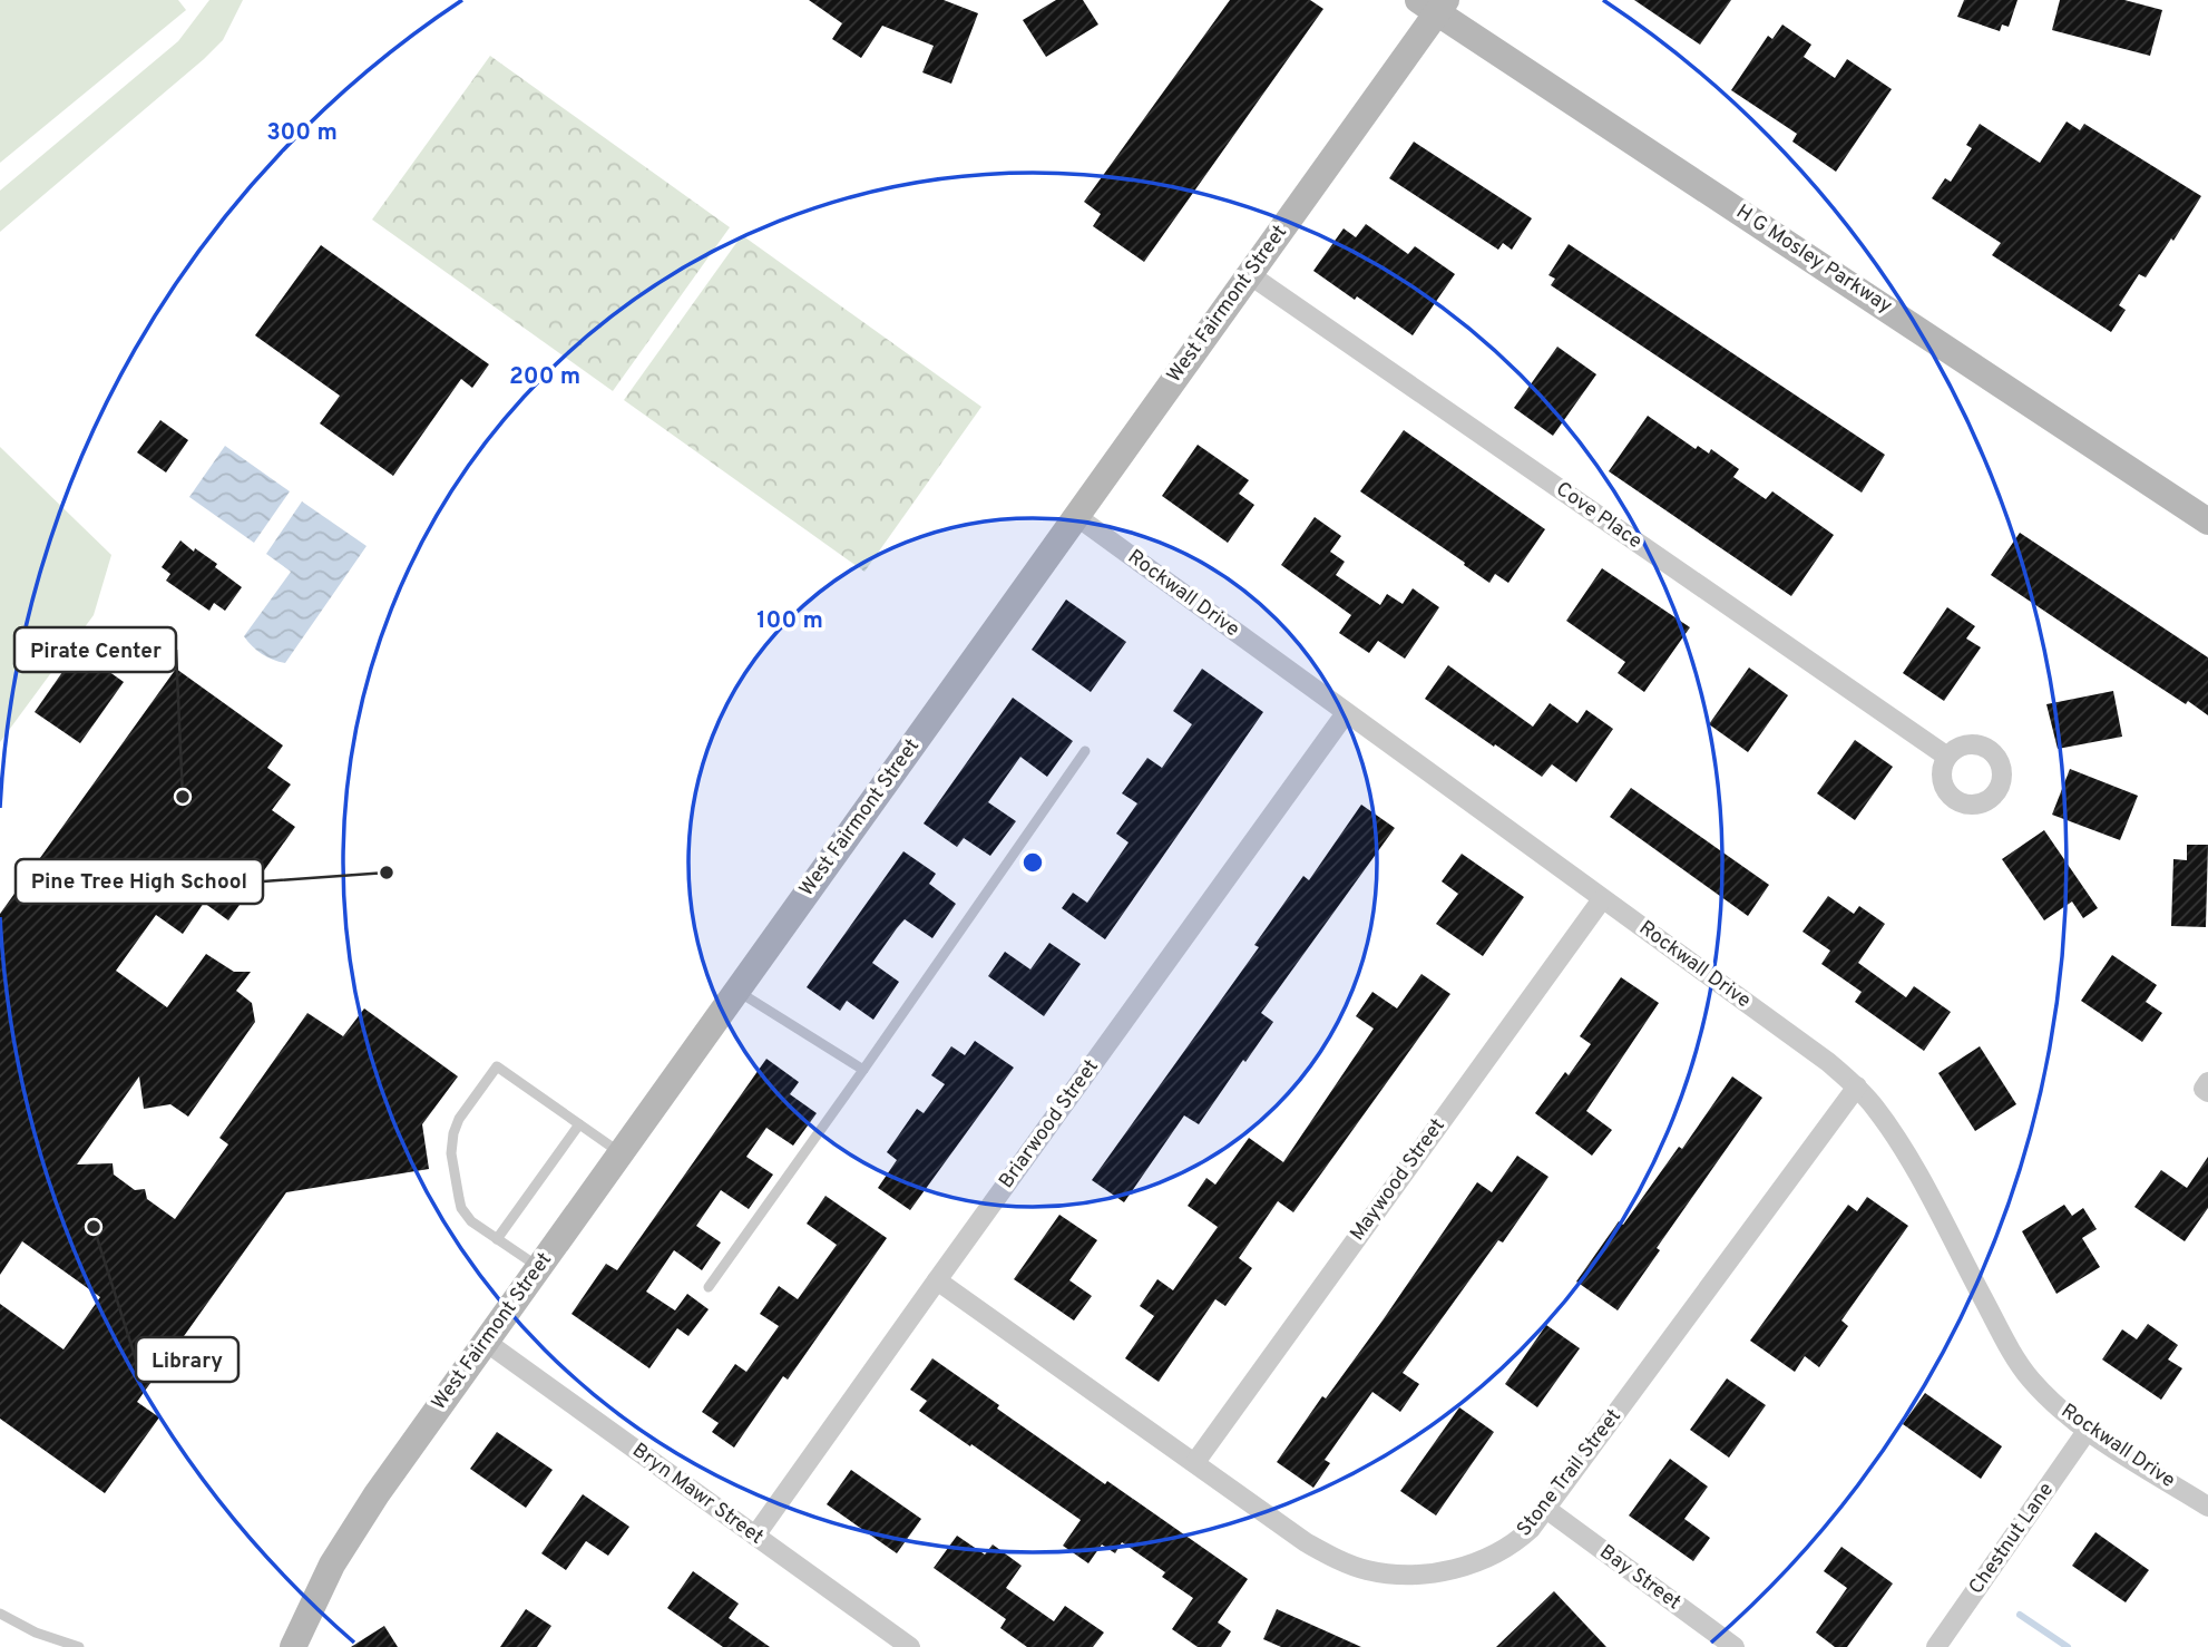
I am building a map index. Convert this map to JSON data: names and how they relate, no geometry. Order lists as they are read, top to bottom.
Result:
{
  "streets": {
    "street": [
      "H G Mosley Parkway",
      "West Fairmont Street",
      "Cove Place",
      "Rockwall Drive",
      "Briarwood Street",
      "Maywood Street",
      "Stone Trail Street",
      "Bryn Mawr Street",
      "Chestnut Lane",
      "Bay Street"
    ]
  },
  "crossings": [
    ["H G Mosley Parkway", "West Fairmont Street"],
    ["West Fairmont Street", "Cove Place"],
    ["West Fairmont Street", "Rockwall Drive"],
    ["West Fairmont Street", "Bryn Mawr Street"],
    ["Rockwall Drive", "Briarwood Street"],
    ["Rockwall Drive", "Maywood Street"],
    ["Rockwall Drive", "Stone Trail Street"],
    ["Rockwall Drive", "Chestnut Lane"],
    ["Briarwood Street", "Stone Trail Street"],
    ["Briarwood Street", "Bryn Mawr Street"],
    ["Maywood Street", "Stone Trail Street"],
    ["Stone Trail Street", "Bay Street"]
  ],
  "places": ["Pirate Center", "Pine Tree High School", "Library"],
  "rings": ["300 m", "200 m", "100 m"]
}
